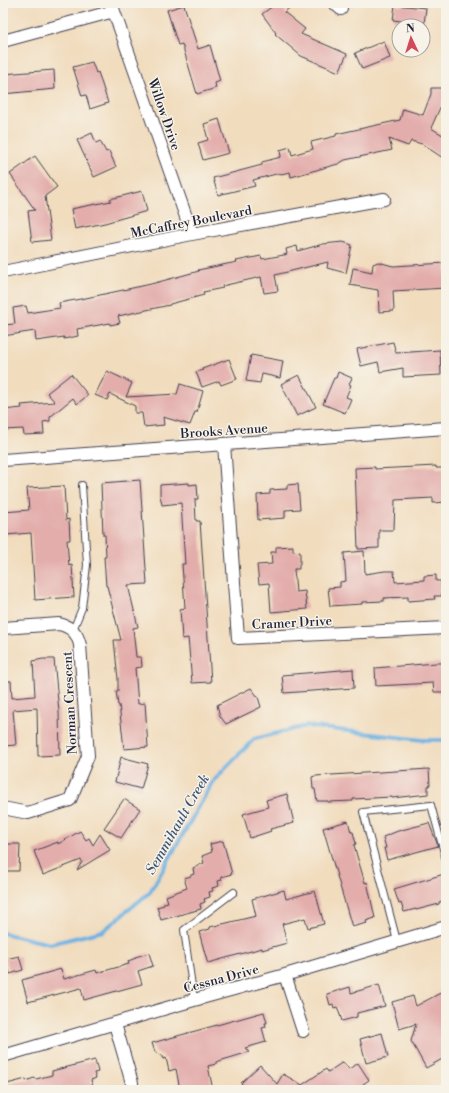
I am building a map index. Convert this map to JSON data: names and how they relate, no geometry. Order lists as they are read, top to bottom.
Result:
{
  "streets": {
    "street": [
      "Willow Drive",
      "McCaffrey Boulevard",
      "Brooks Avenue",
      "Cramer Drive",
      "Norman Crescent",
      "Cessna Drive"
    ]
  },
  "crossings": [
    ["Willow Drive", "McCaffrey Boulevard"],
    ["Brooks Avenue", "Cramer Drive"]
  ],
  "water": ["Semmihault Creek"],
  "north": "top"
}
